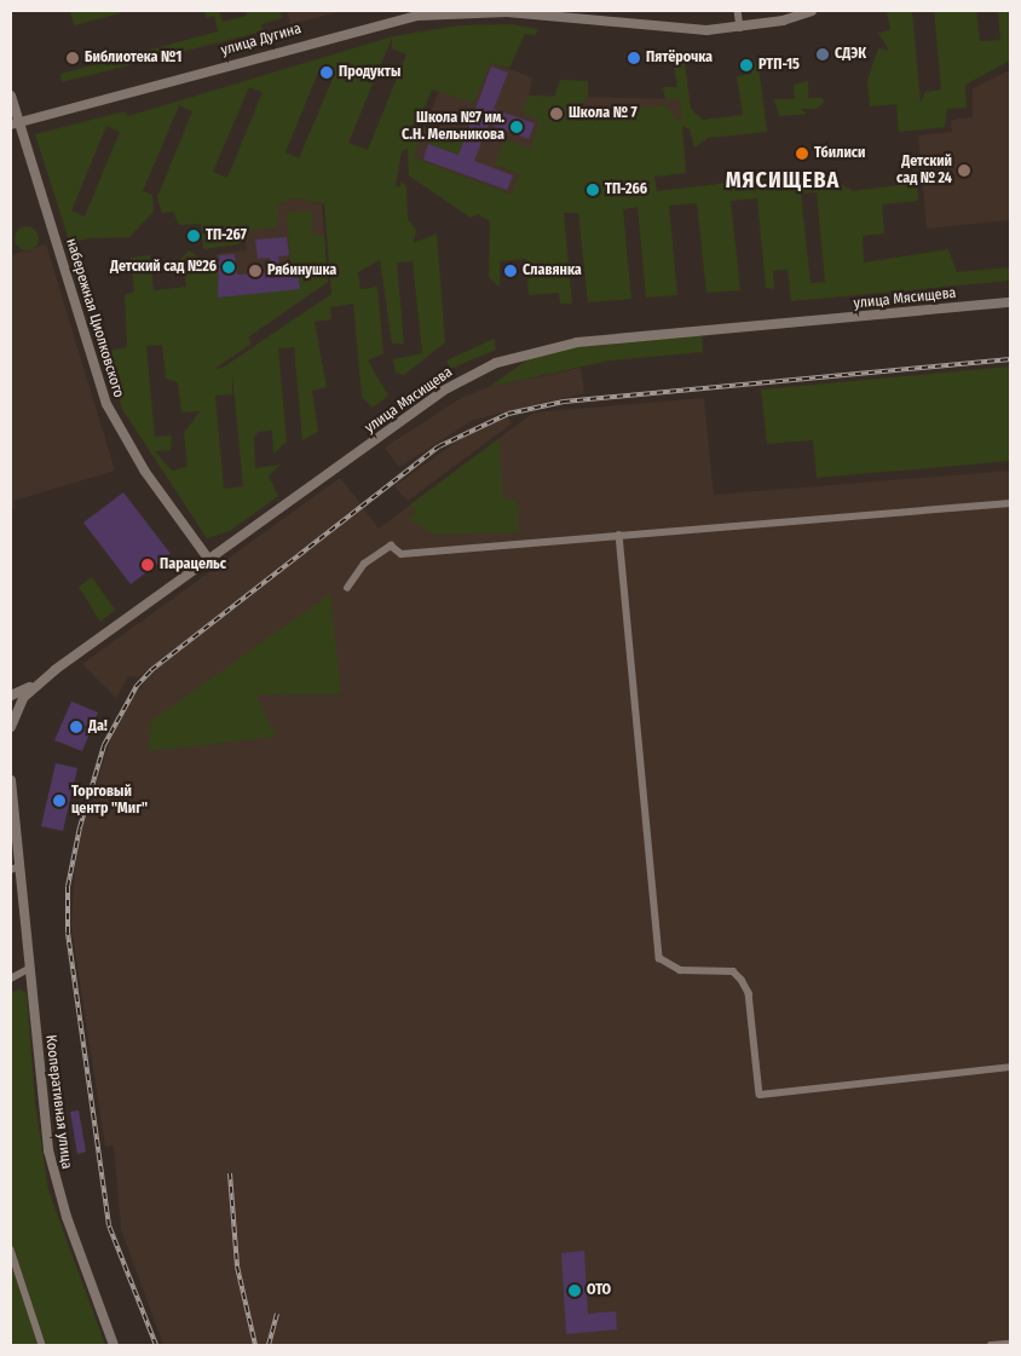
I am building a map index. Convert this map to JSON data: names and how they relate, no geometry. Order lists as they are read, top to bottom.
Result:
{
  "streets": {
    "main road": [
      "улица Дугина",
      "улица Мясищева",
      "набережная Циолковского",
      "Кооперативная улица"
    ]
  },
  "crossings": [
    ["улица Дугина", "набережная Циолковского"],
    ["улица Мясищева", "набережная Циолковского"]
  ],
  "districts": ["МЯСИЩЕВА"],
  "places": [
    "СДЭК",
    "Библиотека №1",
    "Пятёрочка",
    "РТП-15",
    "Продукты",
    "Школа № 7",
    "Школа №7 им. С.Н. Мельникова",
    "Тбилиси",
    "Детский сад № 24",
    "ТП-266",
    "ТП-267",
    "Детский сад №26",
    "Рябинушка",
    "Славянка",
    "Парацельс",
    "Да!",
    "Торговый центр \"Миг\"",
    "ОТО"
  ]
}
